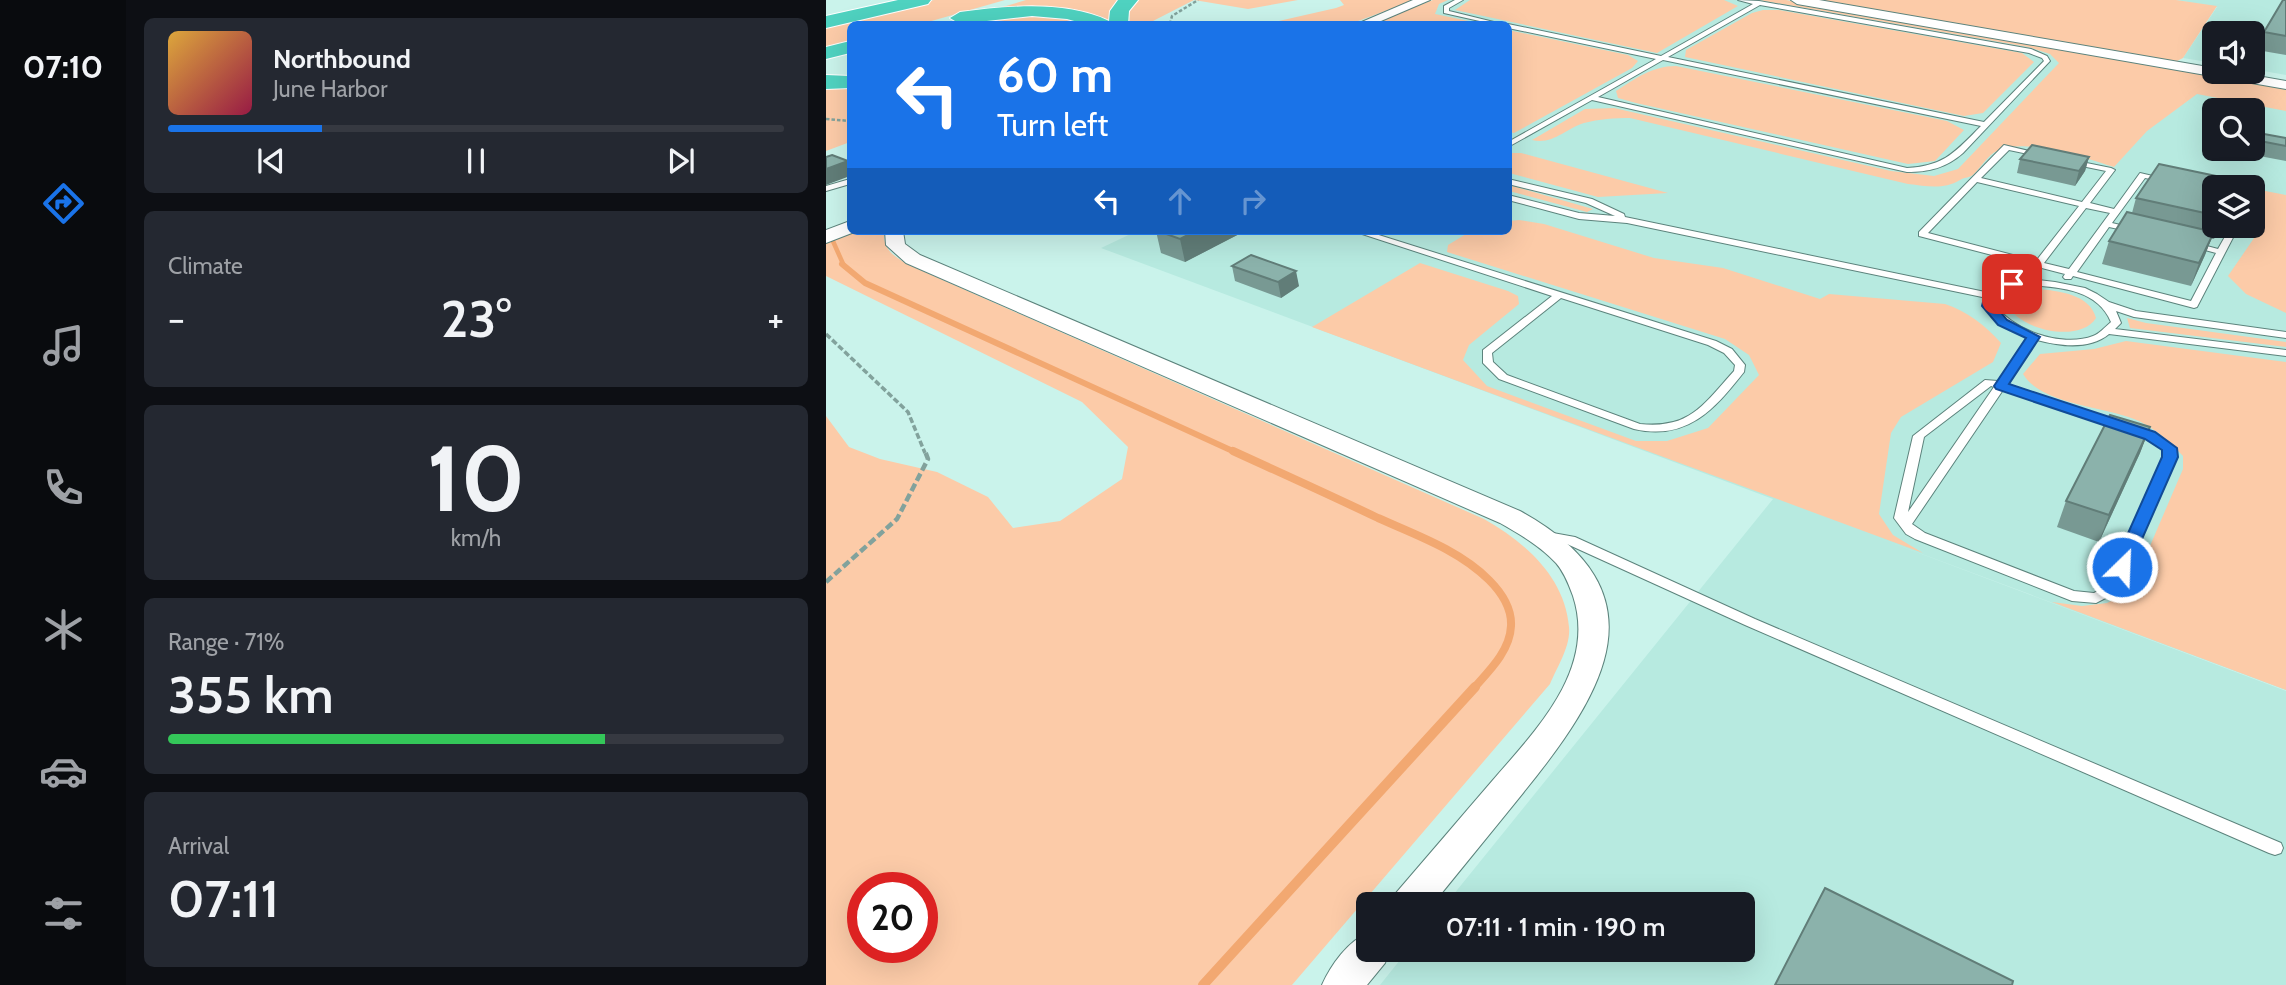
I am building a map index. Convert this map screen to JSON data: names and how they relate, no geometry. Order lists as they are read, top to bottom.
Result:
{
  "page": {
    "tabs": "07:10",
    "turn": ["60 m", "Turn left"],
    "song": ["Northbound", "June Harbor"],
    "tile": [
      "Climate",
      ["10", "km/h"],
      ["Range · 71%", "355 km"],
      ["Arrival", "07:11"]
    ],
    "heat": ["−", "23°", "+"],
    "limit": "20",
    "trip": "07:11 · 1 min · 190 m"
  }
}
